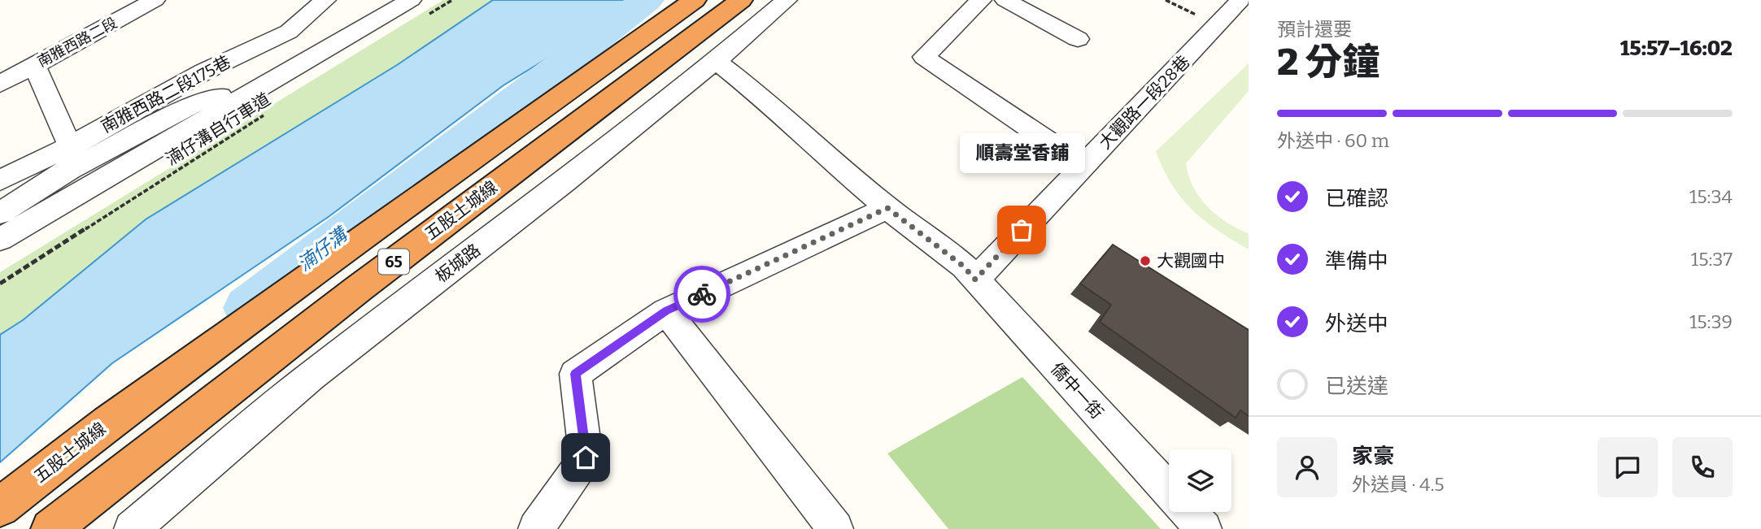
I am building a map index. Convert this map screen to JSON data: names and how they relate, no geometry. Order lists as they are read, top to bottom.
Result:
{
  "streets": {
    "highway": ["五股土城線", "65"],
    "street": [
      "南雅西路二段",
      "南雅西路二段175巷",
      "大觀路一段28巷",
      "板城路",
      "僑中一街"
    ],
    "path": ["湳仔溝自行車道"]
  },
  "crossings": [
    ["大觀路一段28巷", "僑中一街"]
  ],
  "water": ["湳仔溝"],
  "places": ["順壽堂香鋪", "大觀國中"],
  "page": {
    "heading": ["2 分鐘", "預計還要", "15:57–16:02"],
    "panel": ["家豪", "外送員 · 4.5"],
    "bar": "外送中 · 60 m",
    "bubble": "順壽堂香鋪",
    "list": [
      ["已確認", "15:34"],
      ["準備中", "15:37"],
      ["外送中", "15:39"],
      "已送達"
    ]
  }
}
